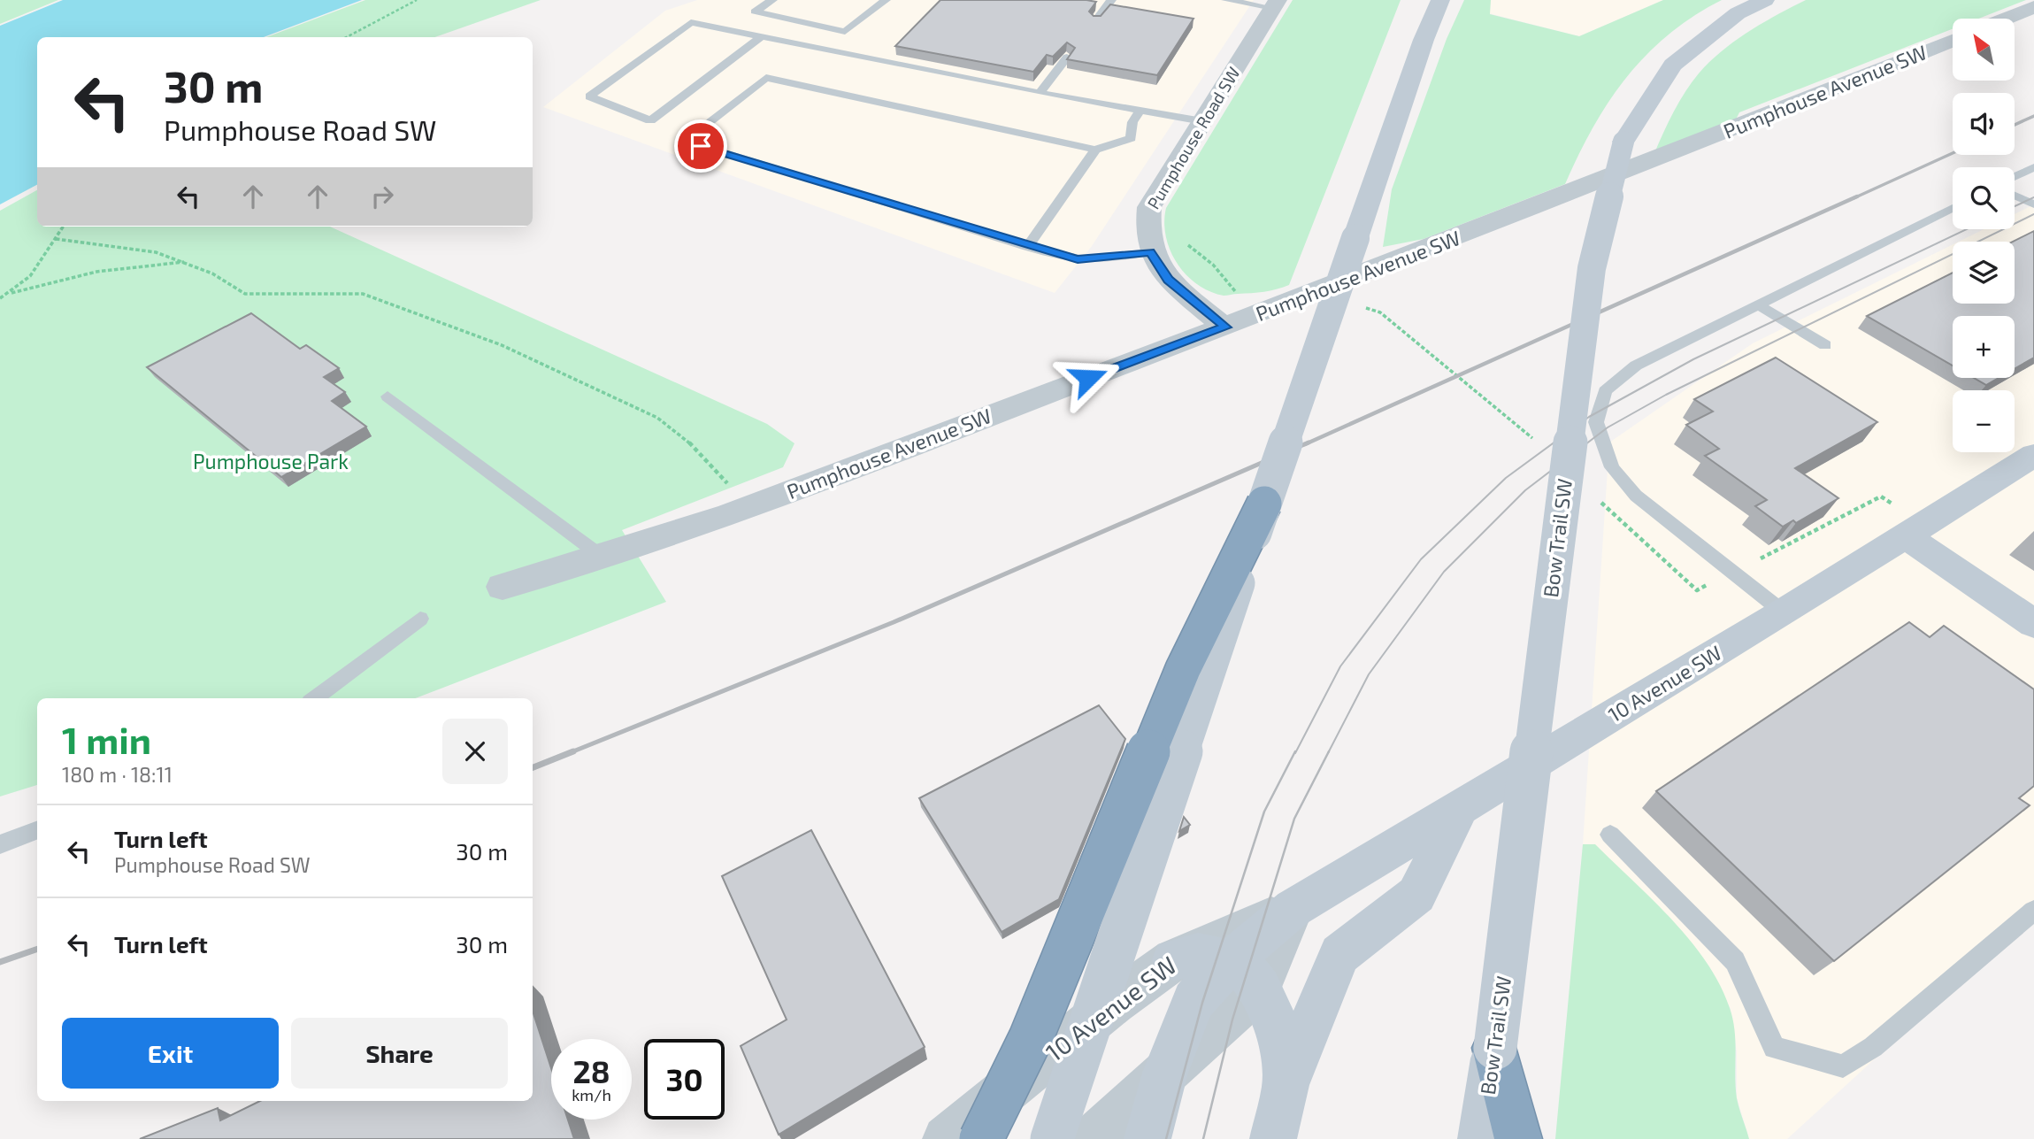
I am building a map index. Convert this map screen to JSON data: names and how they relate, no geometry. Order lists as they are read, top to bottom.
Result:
{
  "streets": {
    "main road": ["Bow Trail SW", "10 Avenue SW"],
    "street": ["Pumphouse Avenue SW", "Pumphouse Road SW"]
  },
  "crossings": [
    ["Pumphouse Avenue SW", "Pumphouse Road SW"]
  ],
  "parks": ["Pumphouse Park"],
  "north": "top left",
  "page": {
    "map_buttons": ["+", "−"],
    "turn": ["30 m", "Pumphouse Road SW"],
    "heading": ["1 min", "180 m · 18:11"],
    "list": [
      {
        "name": "Turn left",
        "note": "Pumphouse Road SW",
        "value": "30 m"
      },
      {
        "name": "Turn left",
        "value": "30 m"
      }
    ],
    "buttons": ["Exit", "Share"],
    "speed": "28 km/h",
    "limit": "30"
  }
}
